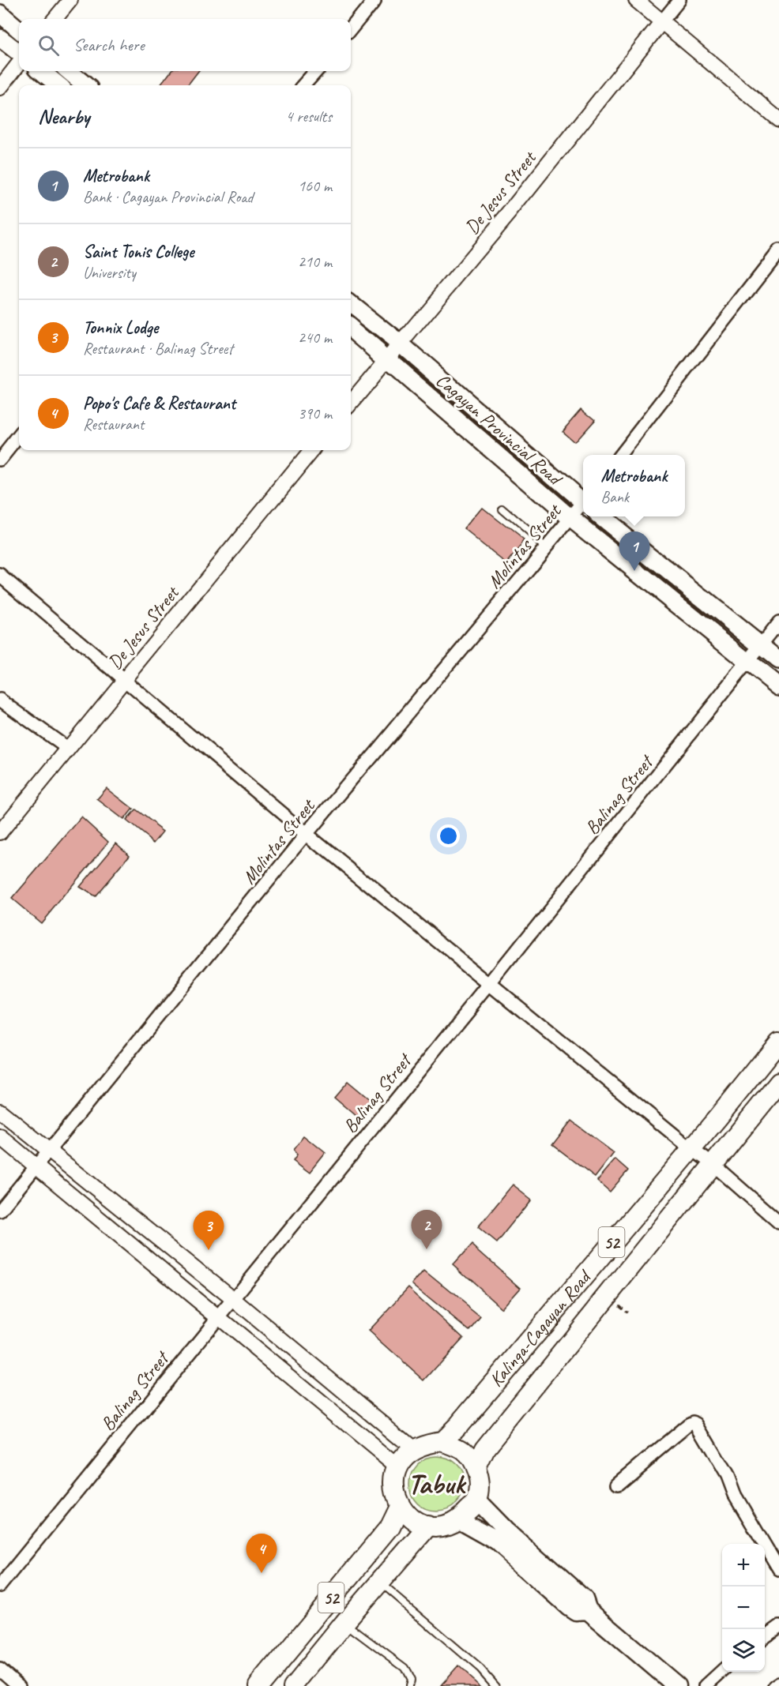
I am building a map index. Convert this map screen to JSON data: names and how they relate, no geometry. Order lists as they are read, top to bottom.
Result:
{
  "streets": {
    "highway": ["52", "Kalinga-Cagayan Road"],
    "main road": ["Cagayan Provincial Road"],
    "street": ["De Jesus Street", "Molintas Street", "Balinag Street"]
  },
  "crossings": [
    ["De Jesus Street", "Cagayan Provincial Road"],
    ["Cagayan Provincial Road", "Molintas Street"],
    ["Cagayan Provincial Road", "Balinag Street"],
    ["52", "Kalinga-Cagayan Road"]
  ],
  "districts": ["Tabuk"],
  "page": {
    "search": "Search here",
    "heading": ["Nearby", "4 results"],
    "list": [
      {
        "mark": "1",
        "name": "Metrobank",
        "note": "Bank · Cagayan Provincial Road",
        "value": "160 m"
      },
      {
        "mark": "2",
        "name": "Saint Tonis College",
        "note": "University",
        "value": "210 m"
      },
      {
        "mark": "3",
        "name": "Tonnix Lodge",
        "note": "Restaurant · Balinag Street",
        "value": "240 m"
      },
      {
        "mark": "4",
        "name": "Popo's Cafe & Restaurant",
        "note": "Restaurant",
        "value": "390 m"
      }
    ],
    "popup": ["Metrobank", "Bank"],
    "pins": [
      "1",
      "2",
      "3",
      "4"
    ],
    "map_buttons": ["+", "−"]
  }
}
